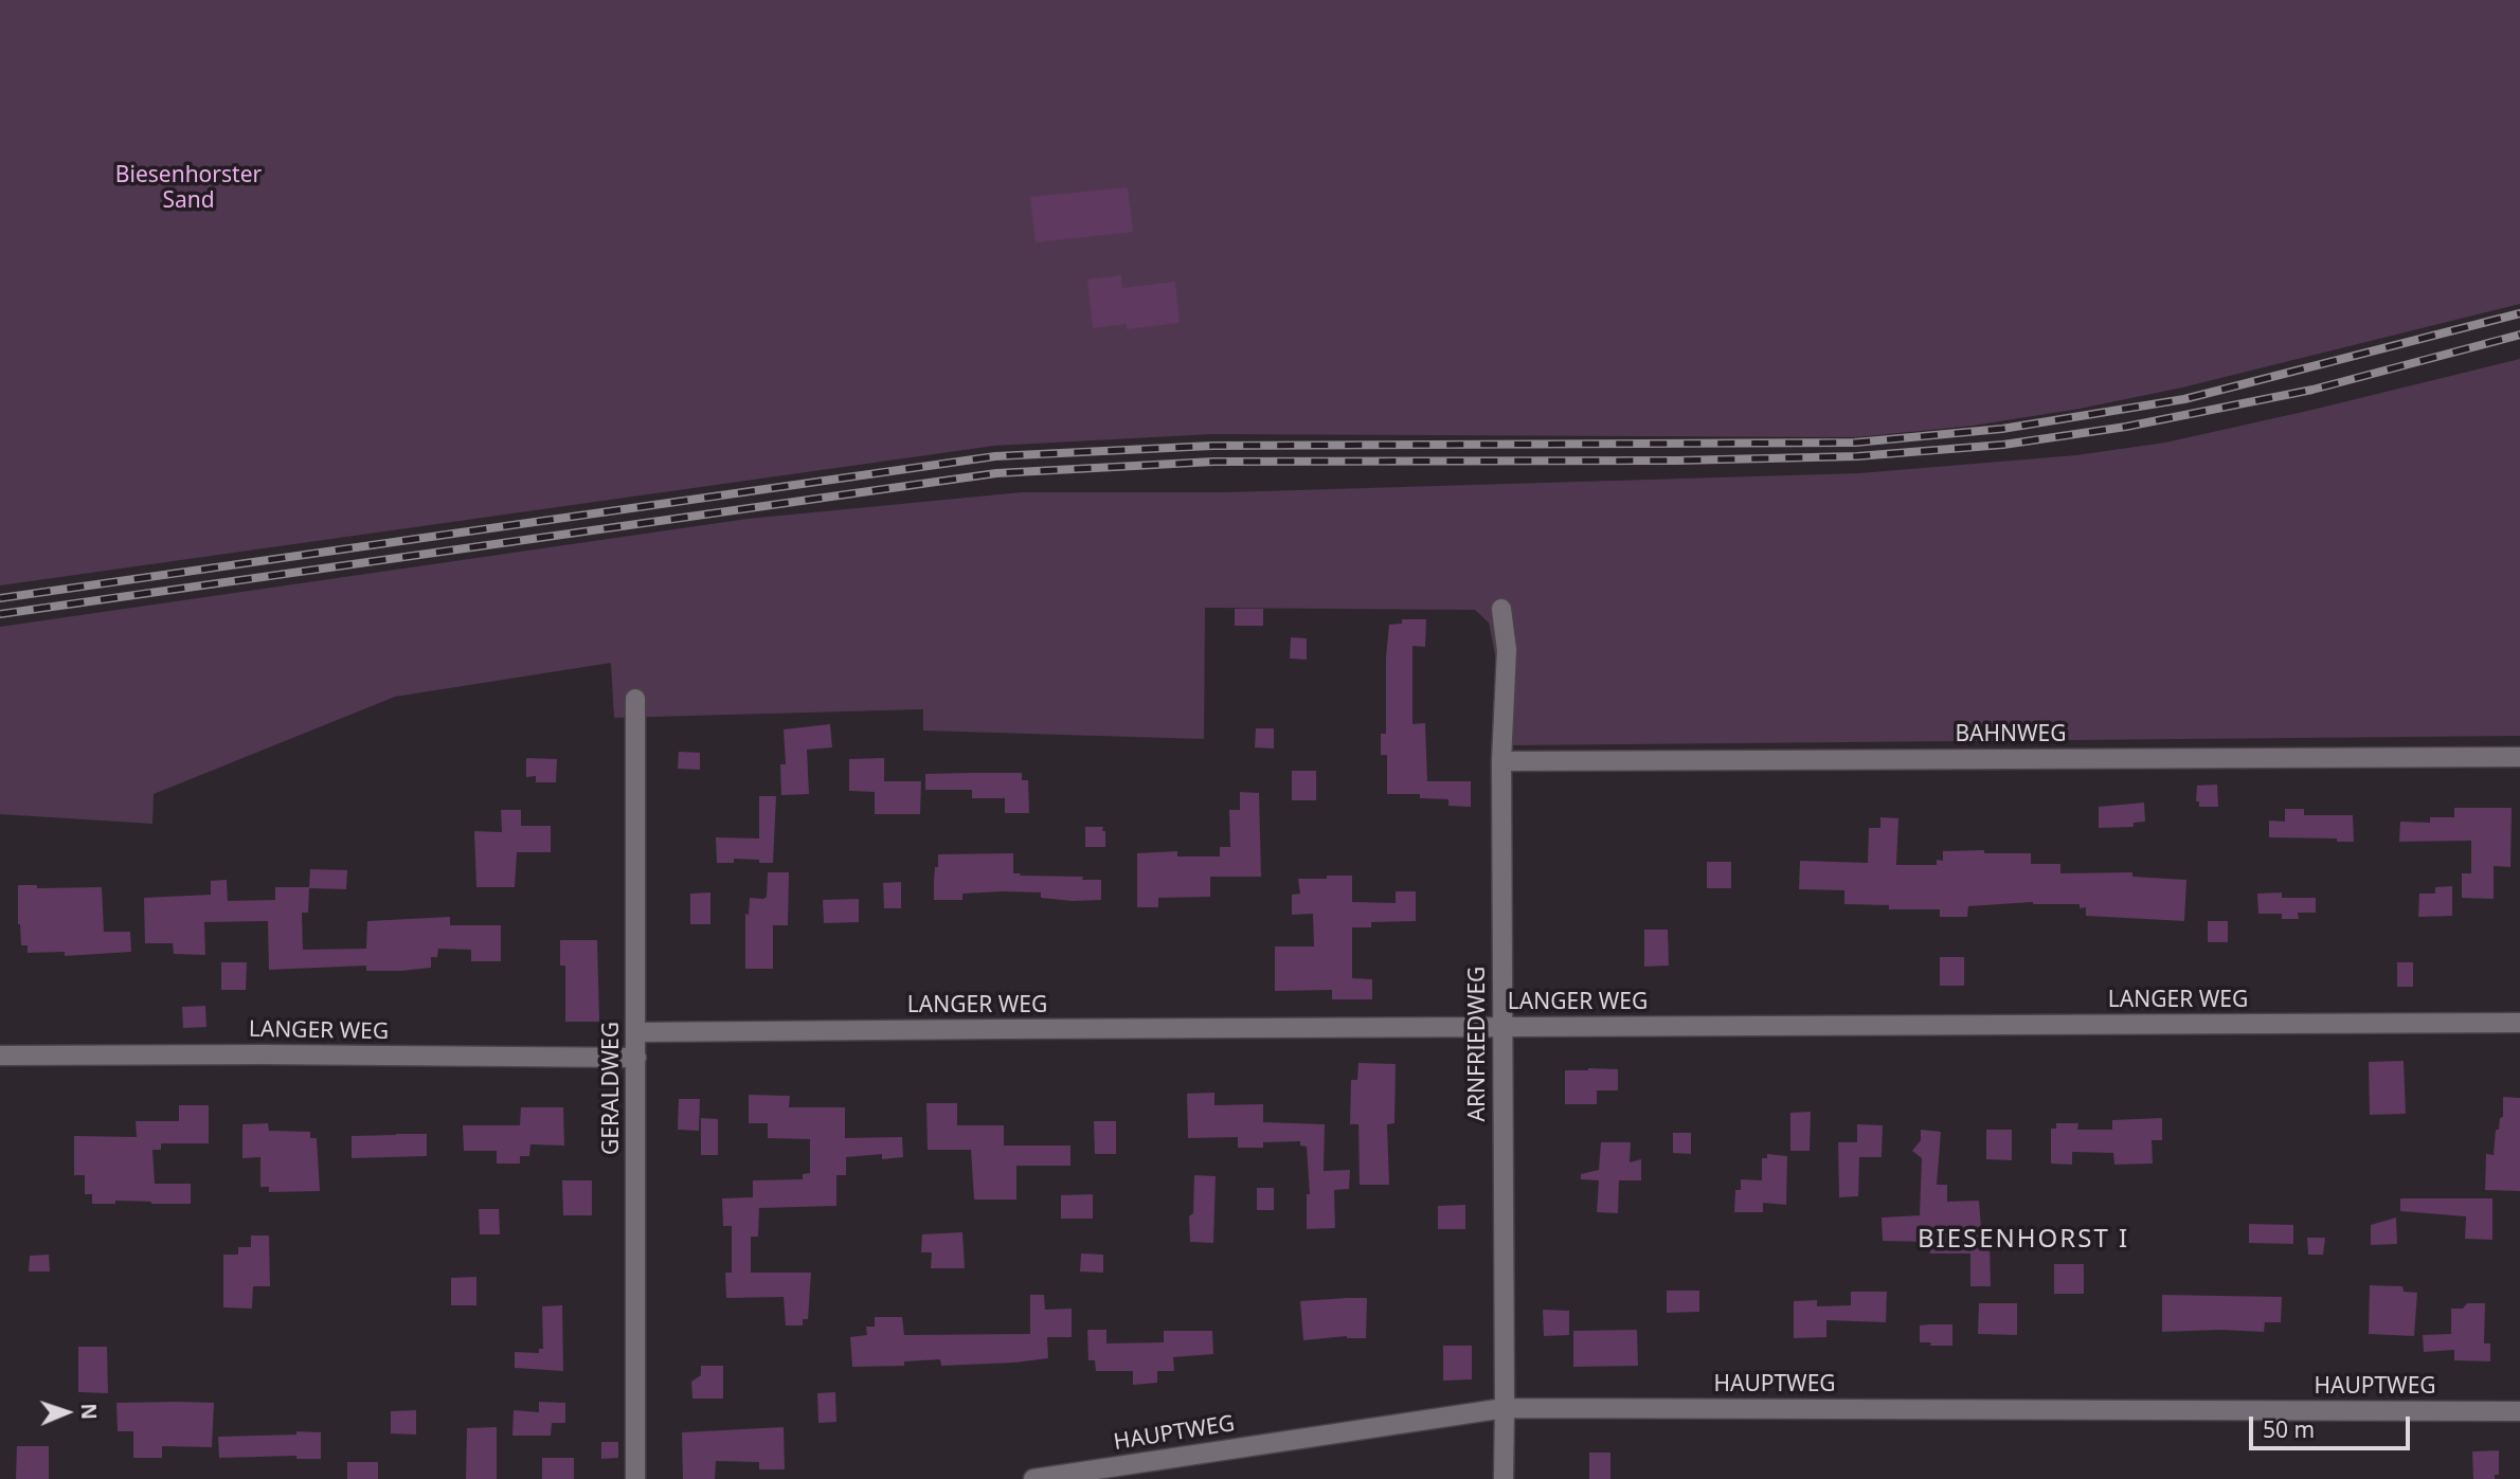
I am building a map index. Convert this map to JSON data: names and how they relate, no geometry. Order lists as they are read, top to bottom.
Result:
{
  "streets": {
    "street": [
      "BAHNWEG",
      "LANGER WEG",
      "ARNFRIEDWEG",
      "GERALDWEG",
      "HAUPTWEG"
    ]
  },
  "crossings": [
    ["BAHNWEG", "ARNFRIEDWEG"],
    ["LANGER WEG", "ARNFRIEDWEG"],
    ["LANGER WEG", "GERALDWEG"],
    ["ARNFRIEDWEG", "HAUPTWEG"]
  ],
  "districts": ["BIESENHORST I"],
  "parks": ["Biesenhorster Sand"],
  "scale_bar": "50 m",
  "north": "right"
}
